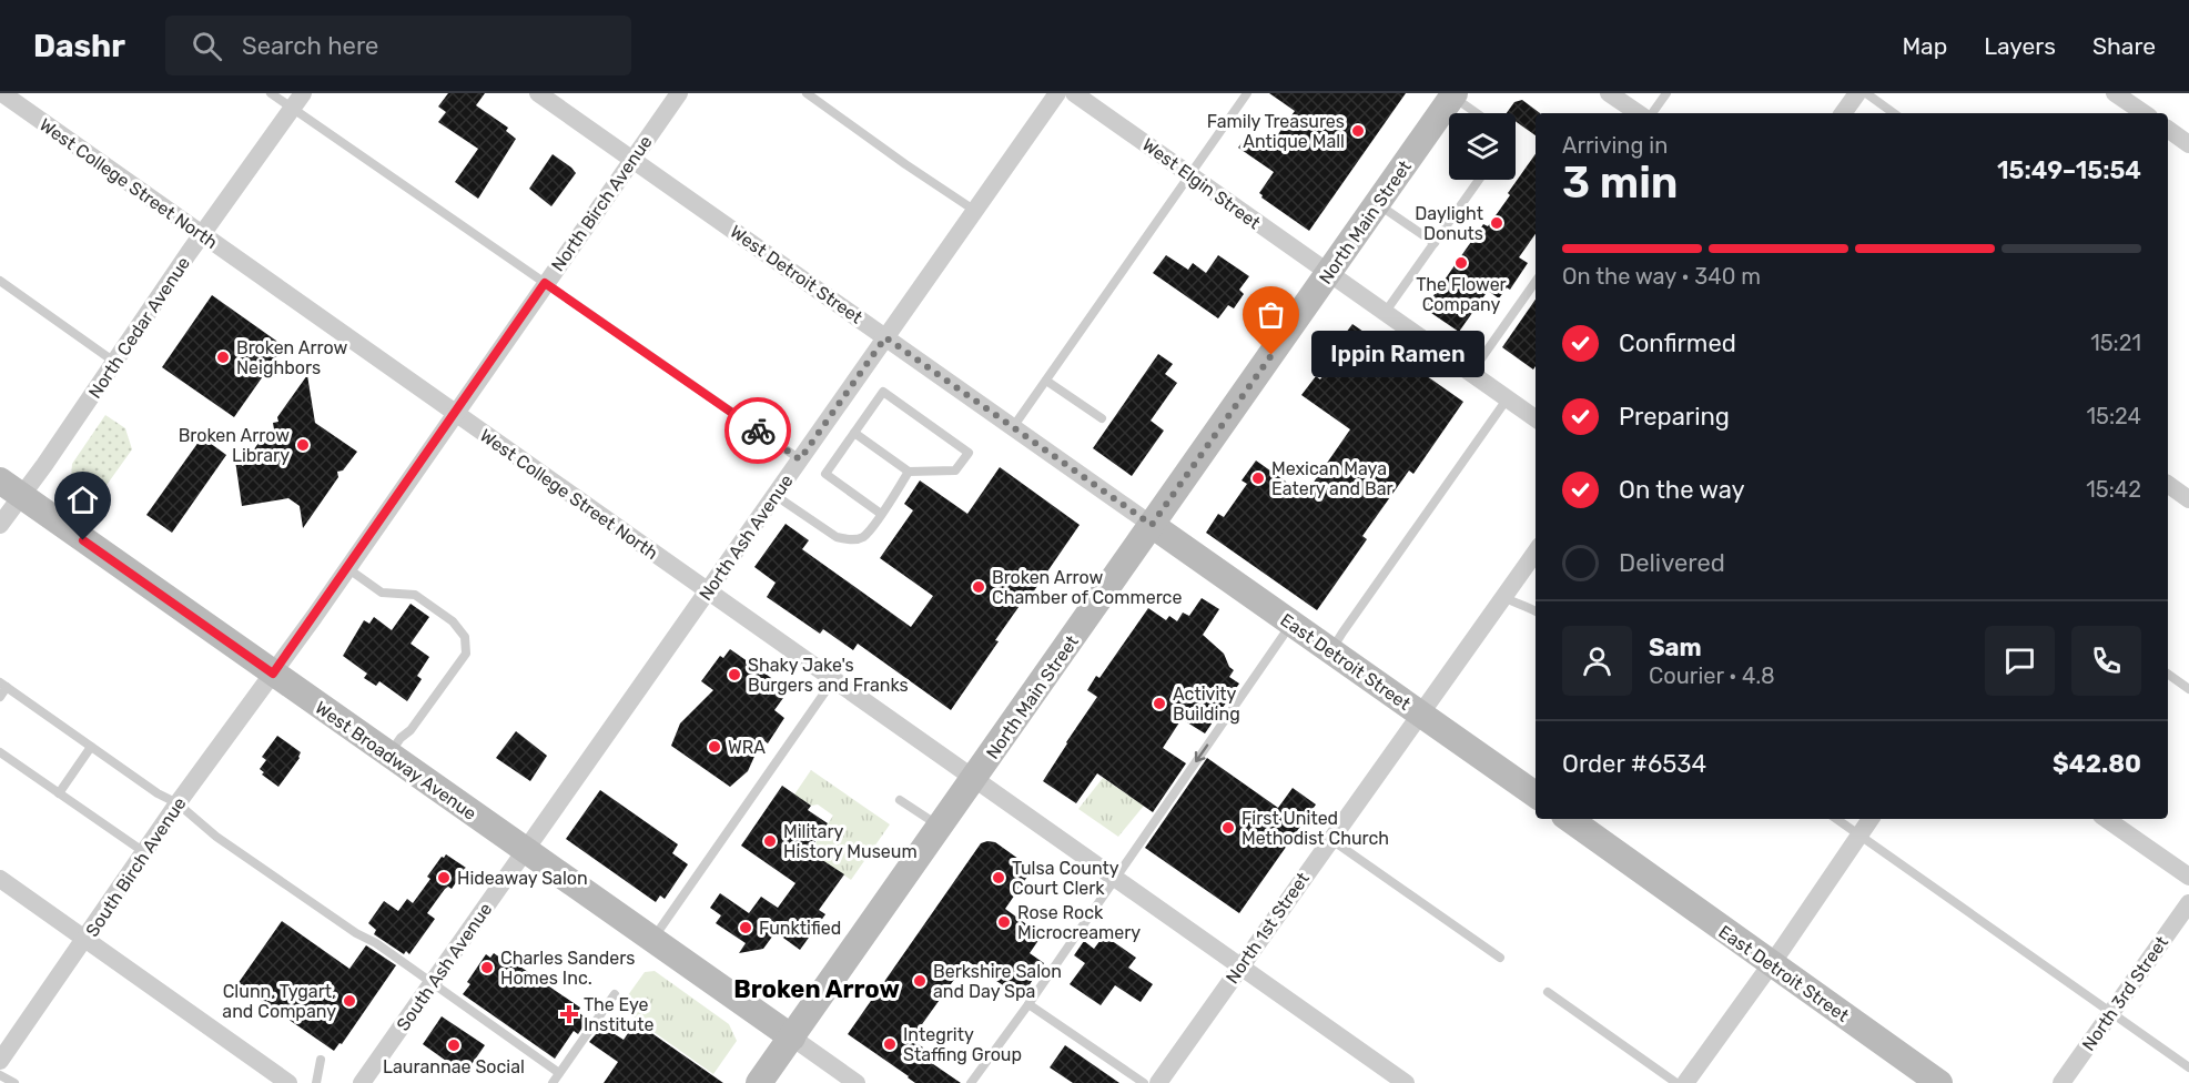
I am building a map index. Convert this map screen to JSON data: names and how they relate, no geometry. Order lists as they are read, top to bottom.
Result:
{
  "streets": {
    "street": [
      "West College Street North",
      "West Elgin Street",
      "North Birch Avenue",
      "North Main Street",
      "West Detroit Street",
      "North Cedar Avenue",
      "North Ash Avenue",
      "East Detroit Street",
      "West Broadway Avenue",
      "South Birch Avenue",
      "North 1st Street",
      "South Ash Avenue",
      "North 3rd Street"
    ]
  },
  "crossings": [
    ["West College Street North", "North Birch Avenue"],
    ["West College Street North", "North Main Street"],
    ["West College Street North", "North Cedar Avenue"],
    ["West College Street North", "North Ash Avenue"],
    ["West College Street North", "North 1st Street"],
    ["West Elgin Street", "North Main Street"],
    ["North Birch Avenue", "West Detroit Street"],
    ["North Birch Avenue", "West Broadway Avenue"],
    ["North Birch Avenue", "South Birch Avenue"],
    ["North Main Street", "West Detroit Street"],
    ["North Main Street", "East Detroit Street"],
    ["North Main Street", "West Broadway Avenue"],
    ["West Detroit Street", "North Ash Avenue"],
    ["West Detroit Street", "East Detroit Street"],
    ["North Cedar Avenue", "West Broadway Avenue"],
    ["North Ash Avenue", "West Broadway Avenue"],
    ["North Ash Avenue", "South Ash Avenue"],
    ["East Detroit Street", "North 1st Street"],
    ["West Broadway Avenue", "South Birch Avenue"],
    ["West Broadway Avenue", "South Ash Avenue"]
  ],
  "districts": ["Broken Arrow"],
  "places": {
    "other": [
      "Family Treasures Antique Mall",
      "Daylight Donuts",
      "The Flower Company",
      "Ippin Ramen",
      "Broken Arrow Neighbors",
      "Broken Arrow Library",
      "Mexican Maya Eatery and Bar",
      "Broken Arrow Chamber of Commerce",
      "Shaky Jake's Burgers and Franks",
      "Activity Building",
      "WRA",
      "First United Methodist Church",
      "Military History Museum",
      "Hideaway Salon",
      "Tulsa County Court Clerk",
      "Rose Rock Microcreamery",
      "Funktified",
      "Charles Sanders Homes Inc.",
      "Berkshire Salon and Day Spa",
      "Clunn, Tygart, and Company",
      "Integrity Staffing Group",
      "Laurannae Social"
    ],
    "health": ["The Eye Institute"]
  },
  "page": {
    "header": "Dashr",
    "search": "Search here",
    "nav": ["Map", "Layers", "Share"],
    "heading": ["3 min", "Arriving in", "15:49–15:54"],
    "panel": [
      "Sam",
      "Courier · 4.8",
      "Order #6534",
      "$42.80"
    ],
    "bar": "On the way · 340 m",
    "list": [
      ["Confirmed", "15:21"],
      ["Preparing", "15:24"],
      ["On the way", "15:42"],
      "Delivered"
    ],
    "bubble": "Ippin Ramen"
  }
}
